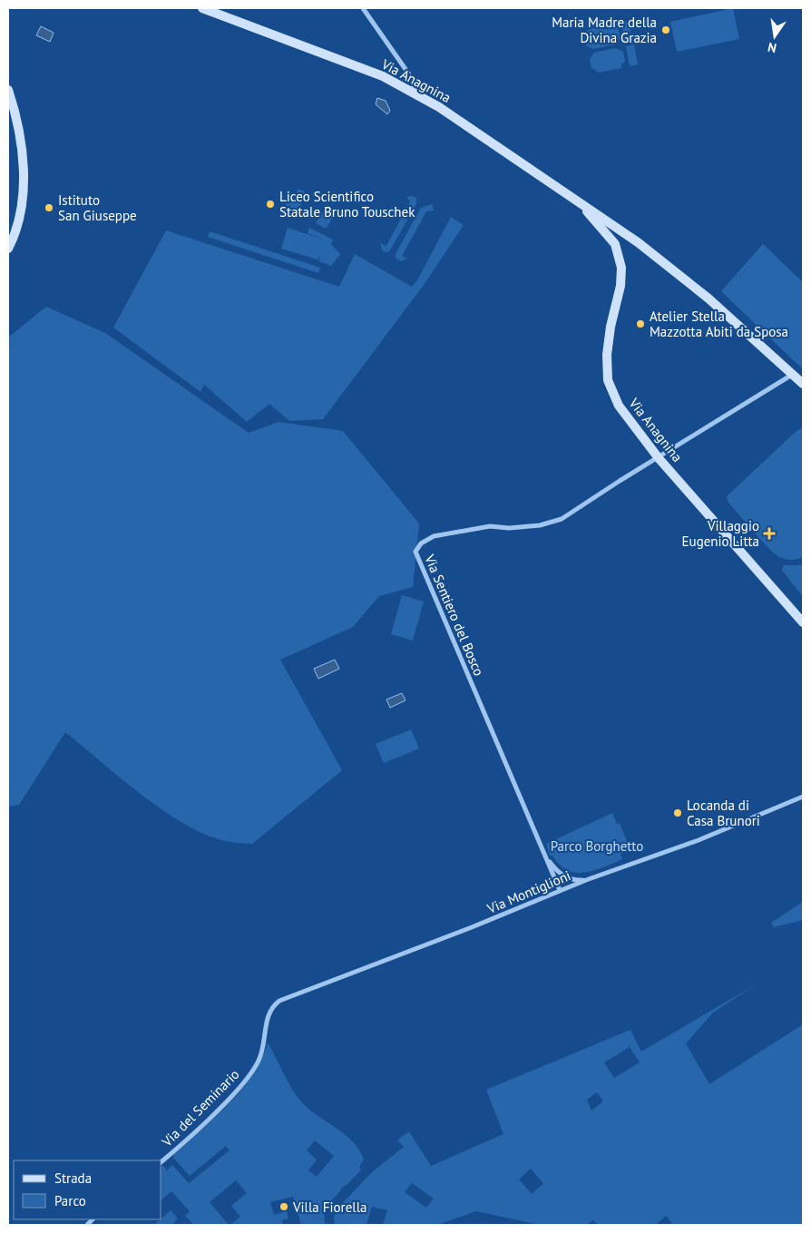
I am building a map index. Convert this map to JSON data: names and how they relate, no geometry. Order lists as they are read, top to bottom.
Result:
{
  "streets": {
    "main road": ["Via Anagnina"],
    "street": ["Via Sentiero del Bosco", "Via Montiglioni", "Via del Seminario"]
  },
  "crossings": [
    ["Via Anagnina", "Via Sentiero del Bosco"],
    ["Via Sentiero del Bosco", "Via Montiglioni"],
    ["Via Montiglioni", "Via del Seminario"]
  ],
  "parks": ["Parco Borghetto"],
  "places": {
    "other": [
      "Maria Madre della Divina Grazia",
      "Liceo Scientifico Statale Bruno Touschek",
      "Istituto San Giuseppe",
      "Atelier Stella Mazzotta Abiti da Sposa",
      "Locanda di Casa Brunori",
      "Villa Fiorella"
    ],
    "health": ["Villaggio Eugenio Litta"]
  },
  "legend": ["Strada", "Parco"],
  "north": "bottom"
}
